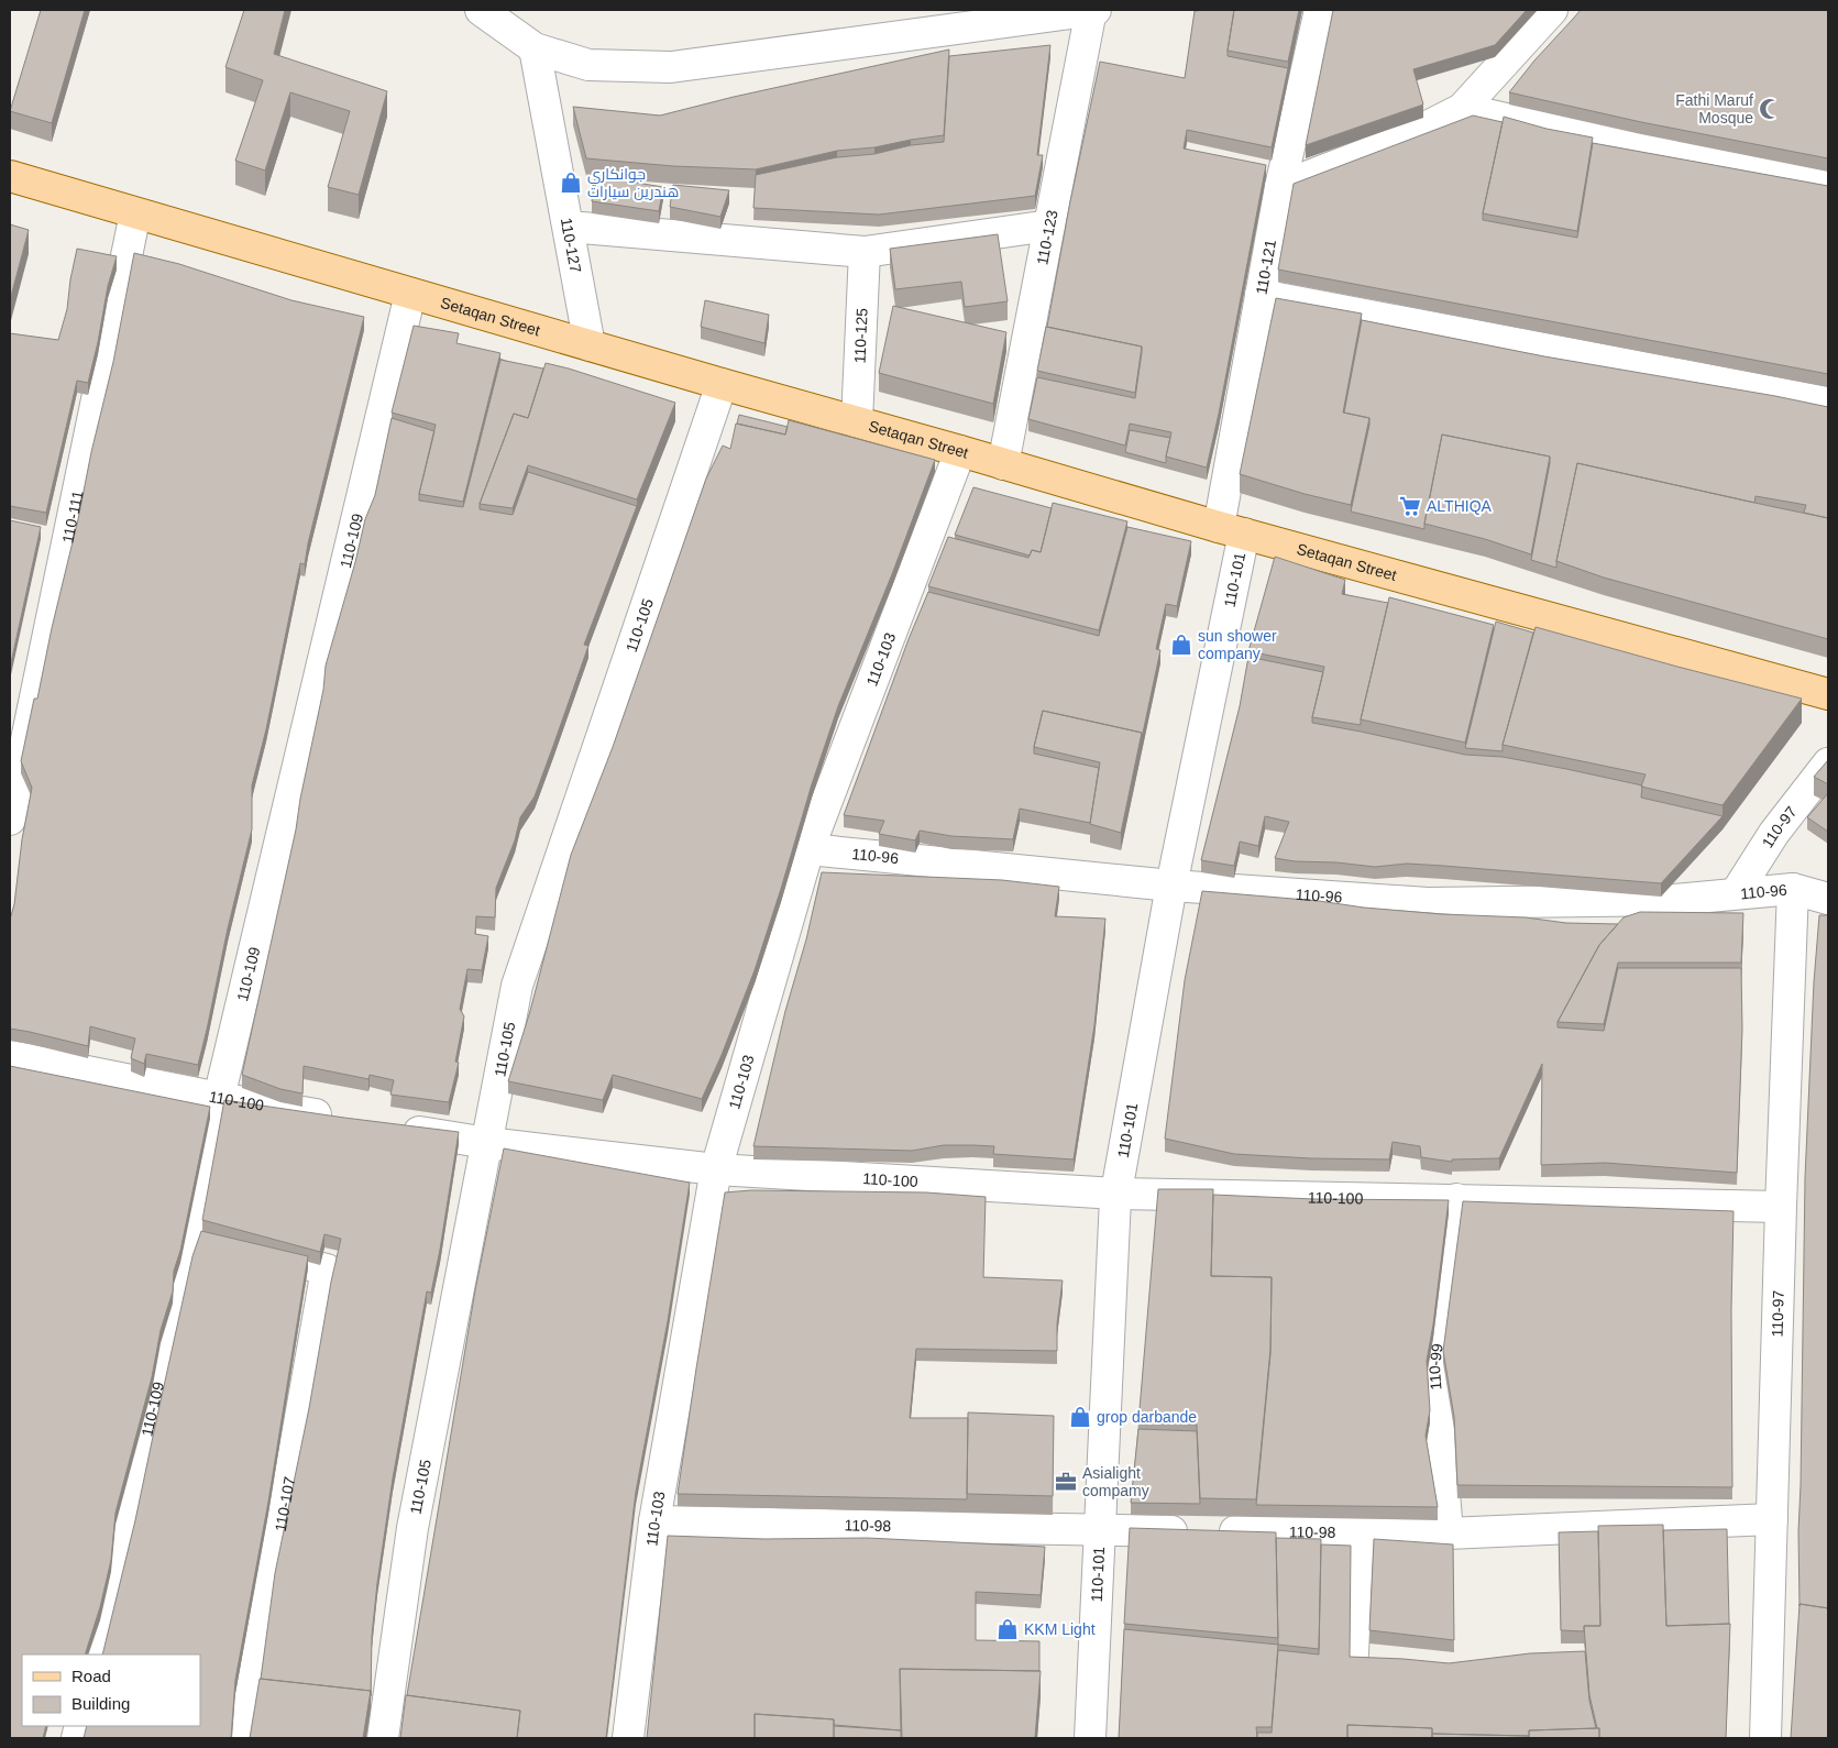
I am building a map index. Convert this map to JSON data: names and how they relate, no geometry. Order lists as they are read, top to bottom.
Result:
{
  "streets": {
    "main road": ["Setaqan Street"],
    "street": [
      "110-123",
      "110-127",
      "110-121",
      "110-125",
      "110-111",
      "110-109",
      "110-101",
      "110-105",
      "110-103",
      "110-97",
      "110-96",
      "110-100",
      "110-99",
      "110-107",
      "110-98"
    ]
  },
  "crossings": [
    ["110-123", "Setaqan Street"],
    ["110-127", "Setaqan Street"],
    ["110-121", "Setaqan Street"],
    ["110-121", "110-101"],
    ["Setaqan Street", "110-125"],
    ["Setaqan Street", "110-111"],
    ["Setaqan Street", "110-109"],
    ["Setaqan Street", "110-101"],
    ["Setaqan Street", "110-105"],
    ["Setaqan Street", "110-103"],
    ["110-109", "110-100"],
    ["110-109", "110-107"],
    ["110-101", "110-96"],
    ["110-101", "110-100"],
    ["110-101", "110-98"],
    ["110-105", "110-100"],
    ["110-103", "110-96"],
    ["110-103", "110-100"],
    ["110-103", "110-98"],
    ["110-97", "110-96"],
    ["110-97", "110-100"],
    ["110-97", "110-98"],
    ["110-100", "110-99"],
    ["110-99", "110-98"]
  ],
  "places": {
    "mosque": ["Fathi Maruf Mosque"],
    "shop": [
      "جوانكاري هندرين سيارات",
      "sun shower company",
      "grop darbande",
      "KKM Light"
    ],
    "supermarket": ["ALTHIQA"],
    "office": ["Asialight compamy"]
  },
  "legend": ["Road", "Building"]
}
